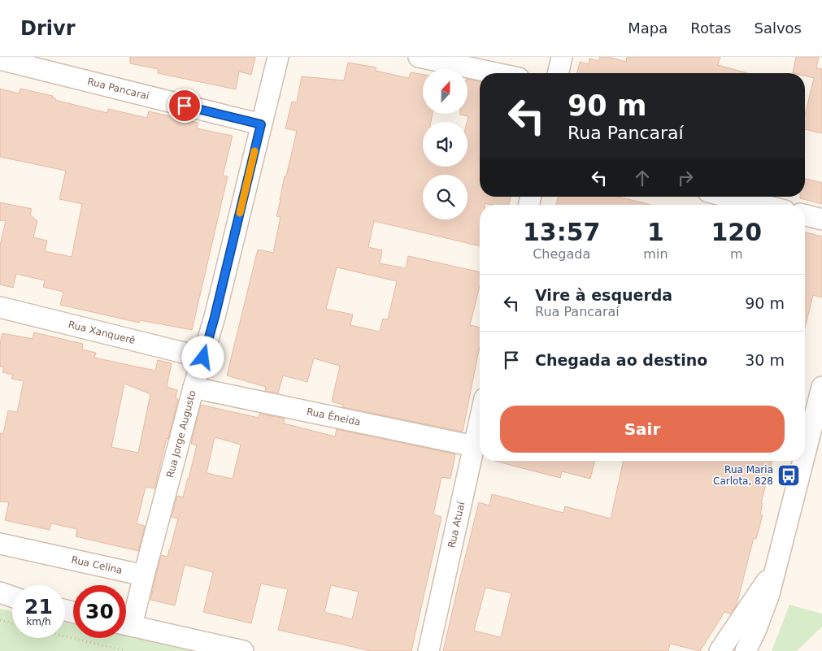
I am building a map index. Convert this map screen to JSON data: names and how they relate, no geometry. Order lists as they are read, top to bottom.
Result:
{
  "streets": {
    "street": [
      "Rua Pancaraí",
      "Rua Xanquerê",
      "Rua Êneida",
      "Rua Jorge Augusto",
      "Rua Atuaí",
      "Rua Celina"
    ]
  },
  "crossings": [
    ["Rua Pancaraí", "Rua Jorge Augusto"],
    ["Rua Xanquerê", "Rua Jorge Augusto"],
    ["Rua Êneida", "Rua Jorge Augusto"],
    ["Rua Êneida", "Rua Atuaí"],
    ["Rua Jorge Augusto", "Rua Celina"]
  ],
  "places": {
    "bus stop": ["Rua Maria Carlota, 828"]
  },
  "north": "top",
  "page": {
    "header": "Drivr",
    "nav": ["Mapa", "Rotas", "Salvos"],
    "turn": ["90 m", "Rua Pancaraí"],
    "eta": [
      "13:57",
      "Chegada",
      "1",
      "min",
      "120",
      "m"
    ],
    "list": [
      {
        "name": "Vire à esquerda",
        "note": "Rua Pancaraí",
        "value": "90 m"
      },
      {
        "name": "Chegada ao destino",
        "value": "30 m"
      }
    ],
    "buttons": "Sair",
    "speed": "21 km/h",
    "limit": "30"
  }
}
